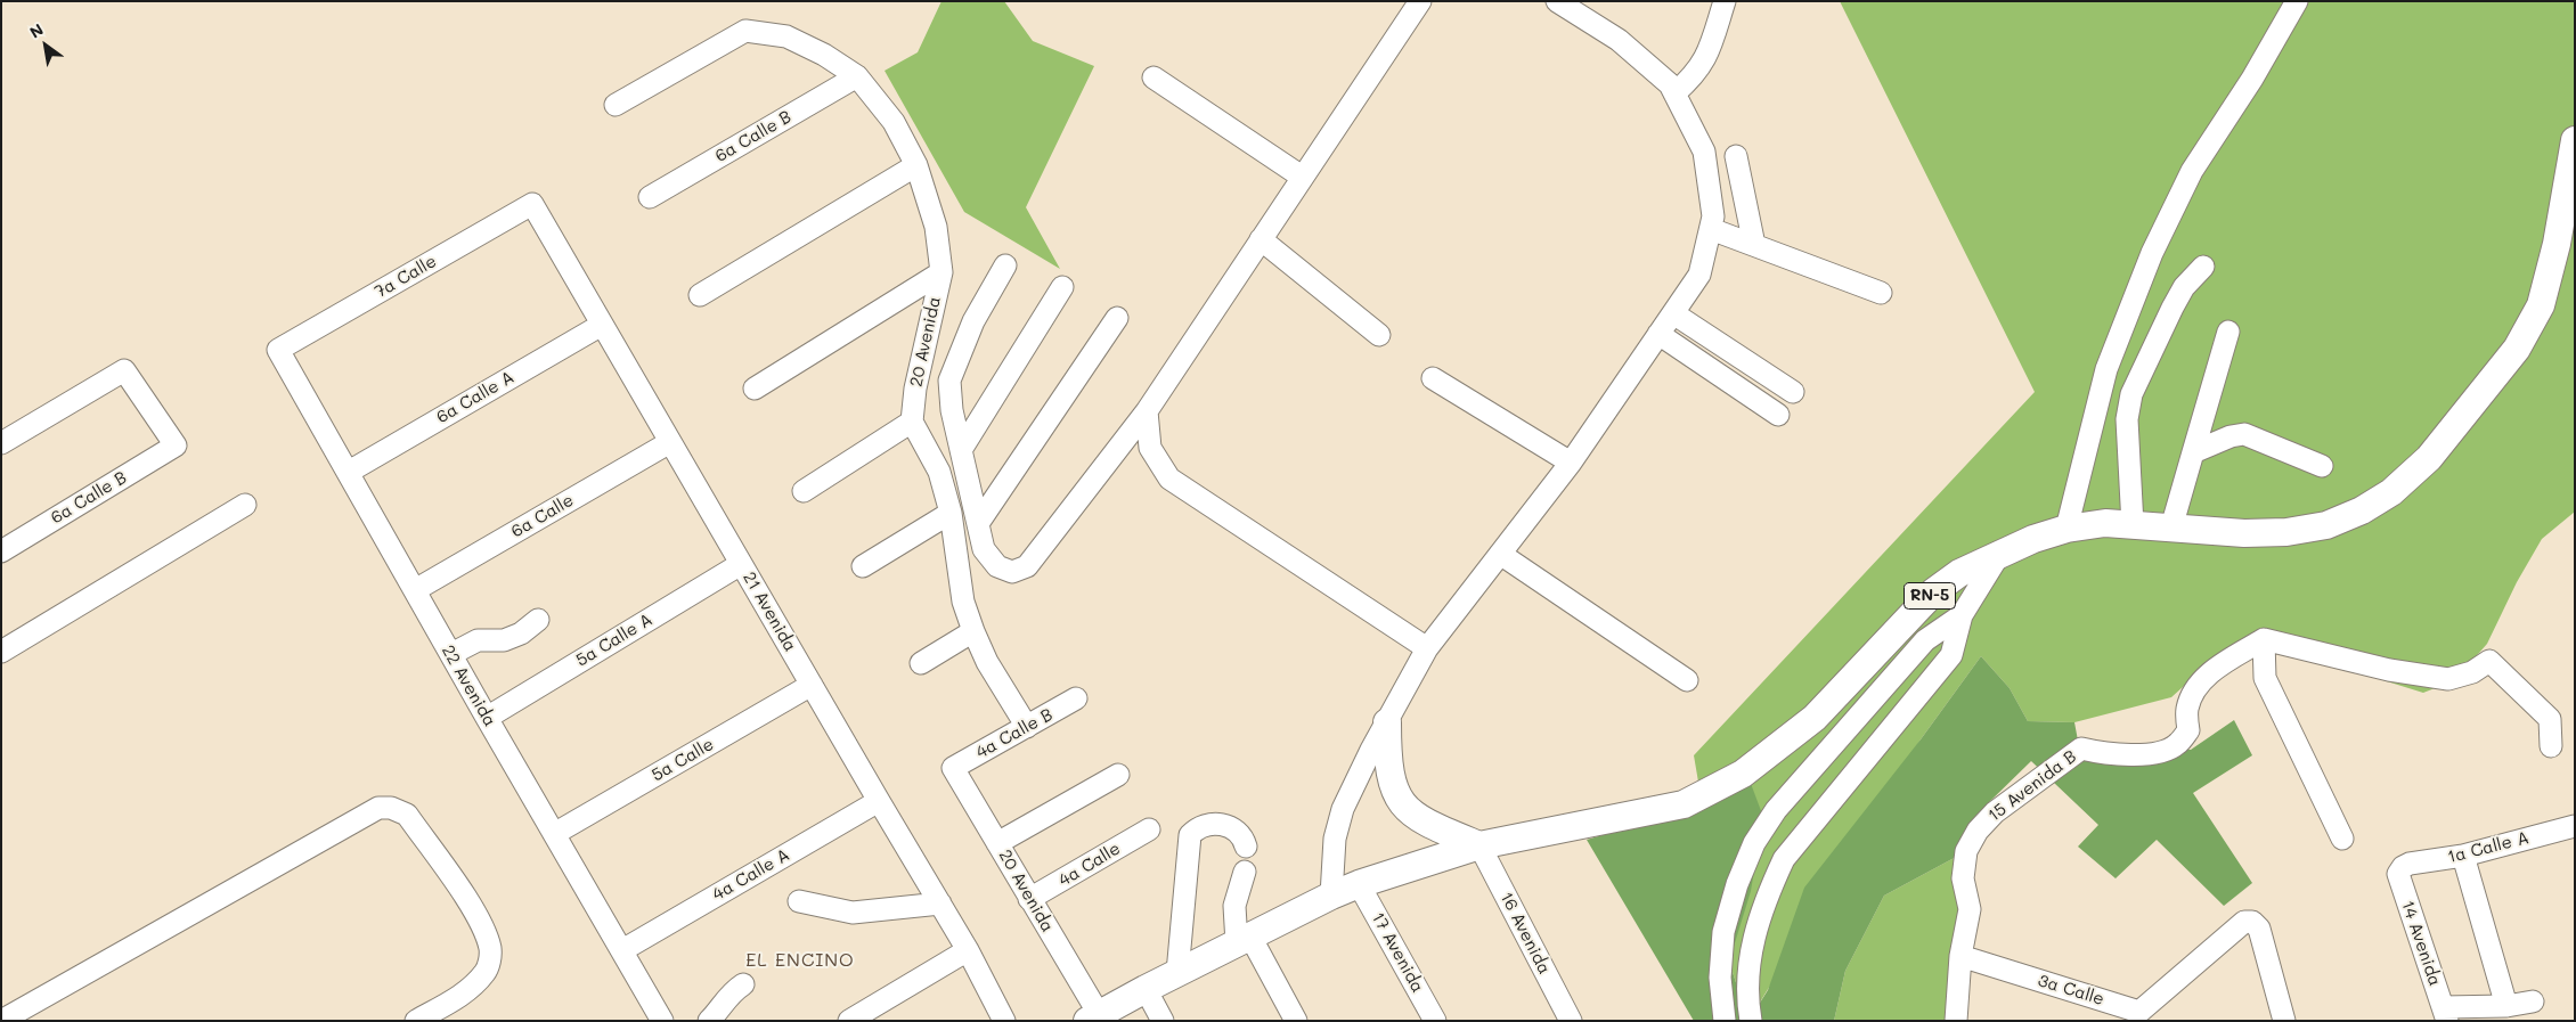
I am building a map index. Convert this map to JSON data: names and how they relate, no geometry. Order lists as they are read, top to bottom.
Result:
{
  "streets": {
    "main road": ["RN-5"],
    "street": [
      "6a Calle B",
      "7a Calle",
      "20 Avenida",
      "6a Calle A",
      "6a Calle",
      "21 Avenida",
      "5a Calle A",
      "22 Avenida",
      "4a Calle B",
      "5a Calle",
      "15 Avenida B",
      "1a Calle A",
      "4a Calle",
      "4a Calle A",
      "16 Avenida",
      "14 Avenida",
      "17 Avenida",
      "3a Calle"
    ]
  },
  "crossings": [
    ["6a Calle B", "20 Avenida"],
    ["7a Calle", "21 Avenida"],
    ["7a Calle", "22 Avenida"],
    ["20 Avenida", "RN-5"],
    ["20 Avenida", "4a Calle B"],
    ["20 Avenida", "4a Calle"],
    ["6a Calle A", "21 Avenida"],
    ["6a Calle A", "22 Avenida"],
    ["6a Calle", "21 Avenida"],
    ["6a Calle", "22 Avenida"],
    ["RN-5", "16 Avenida"],
    ["RN-5", "17 Avenida"],
    ["21 Avenida", "5a Calle A"],
    ["21 Avenida", "5a Calle"],
    ["21 Avenida", "4a Calle A"],
    ["5a Calle A", "22 Avenida"],
    ["22 Avenida", "5a Calle"],
    ["22 Avenida", "4a Calle A"],
    ["15 Avenida B", "3a Calle"],
    ["1a Calle A", "14 Avenida"]
  ],
  "districts": ["EL ENCINO"],
  "north": "top left"
}
